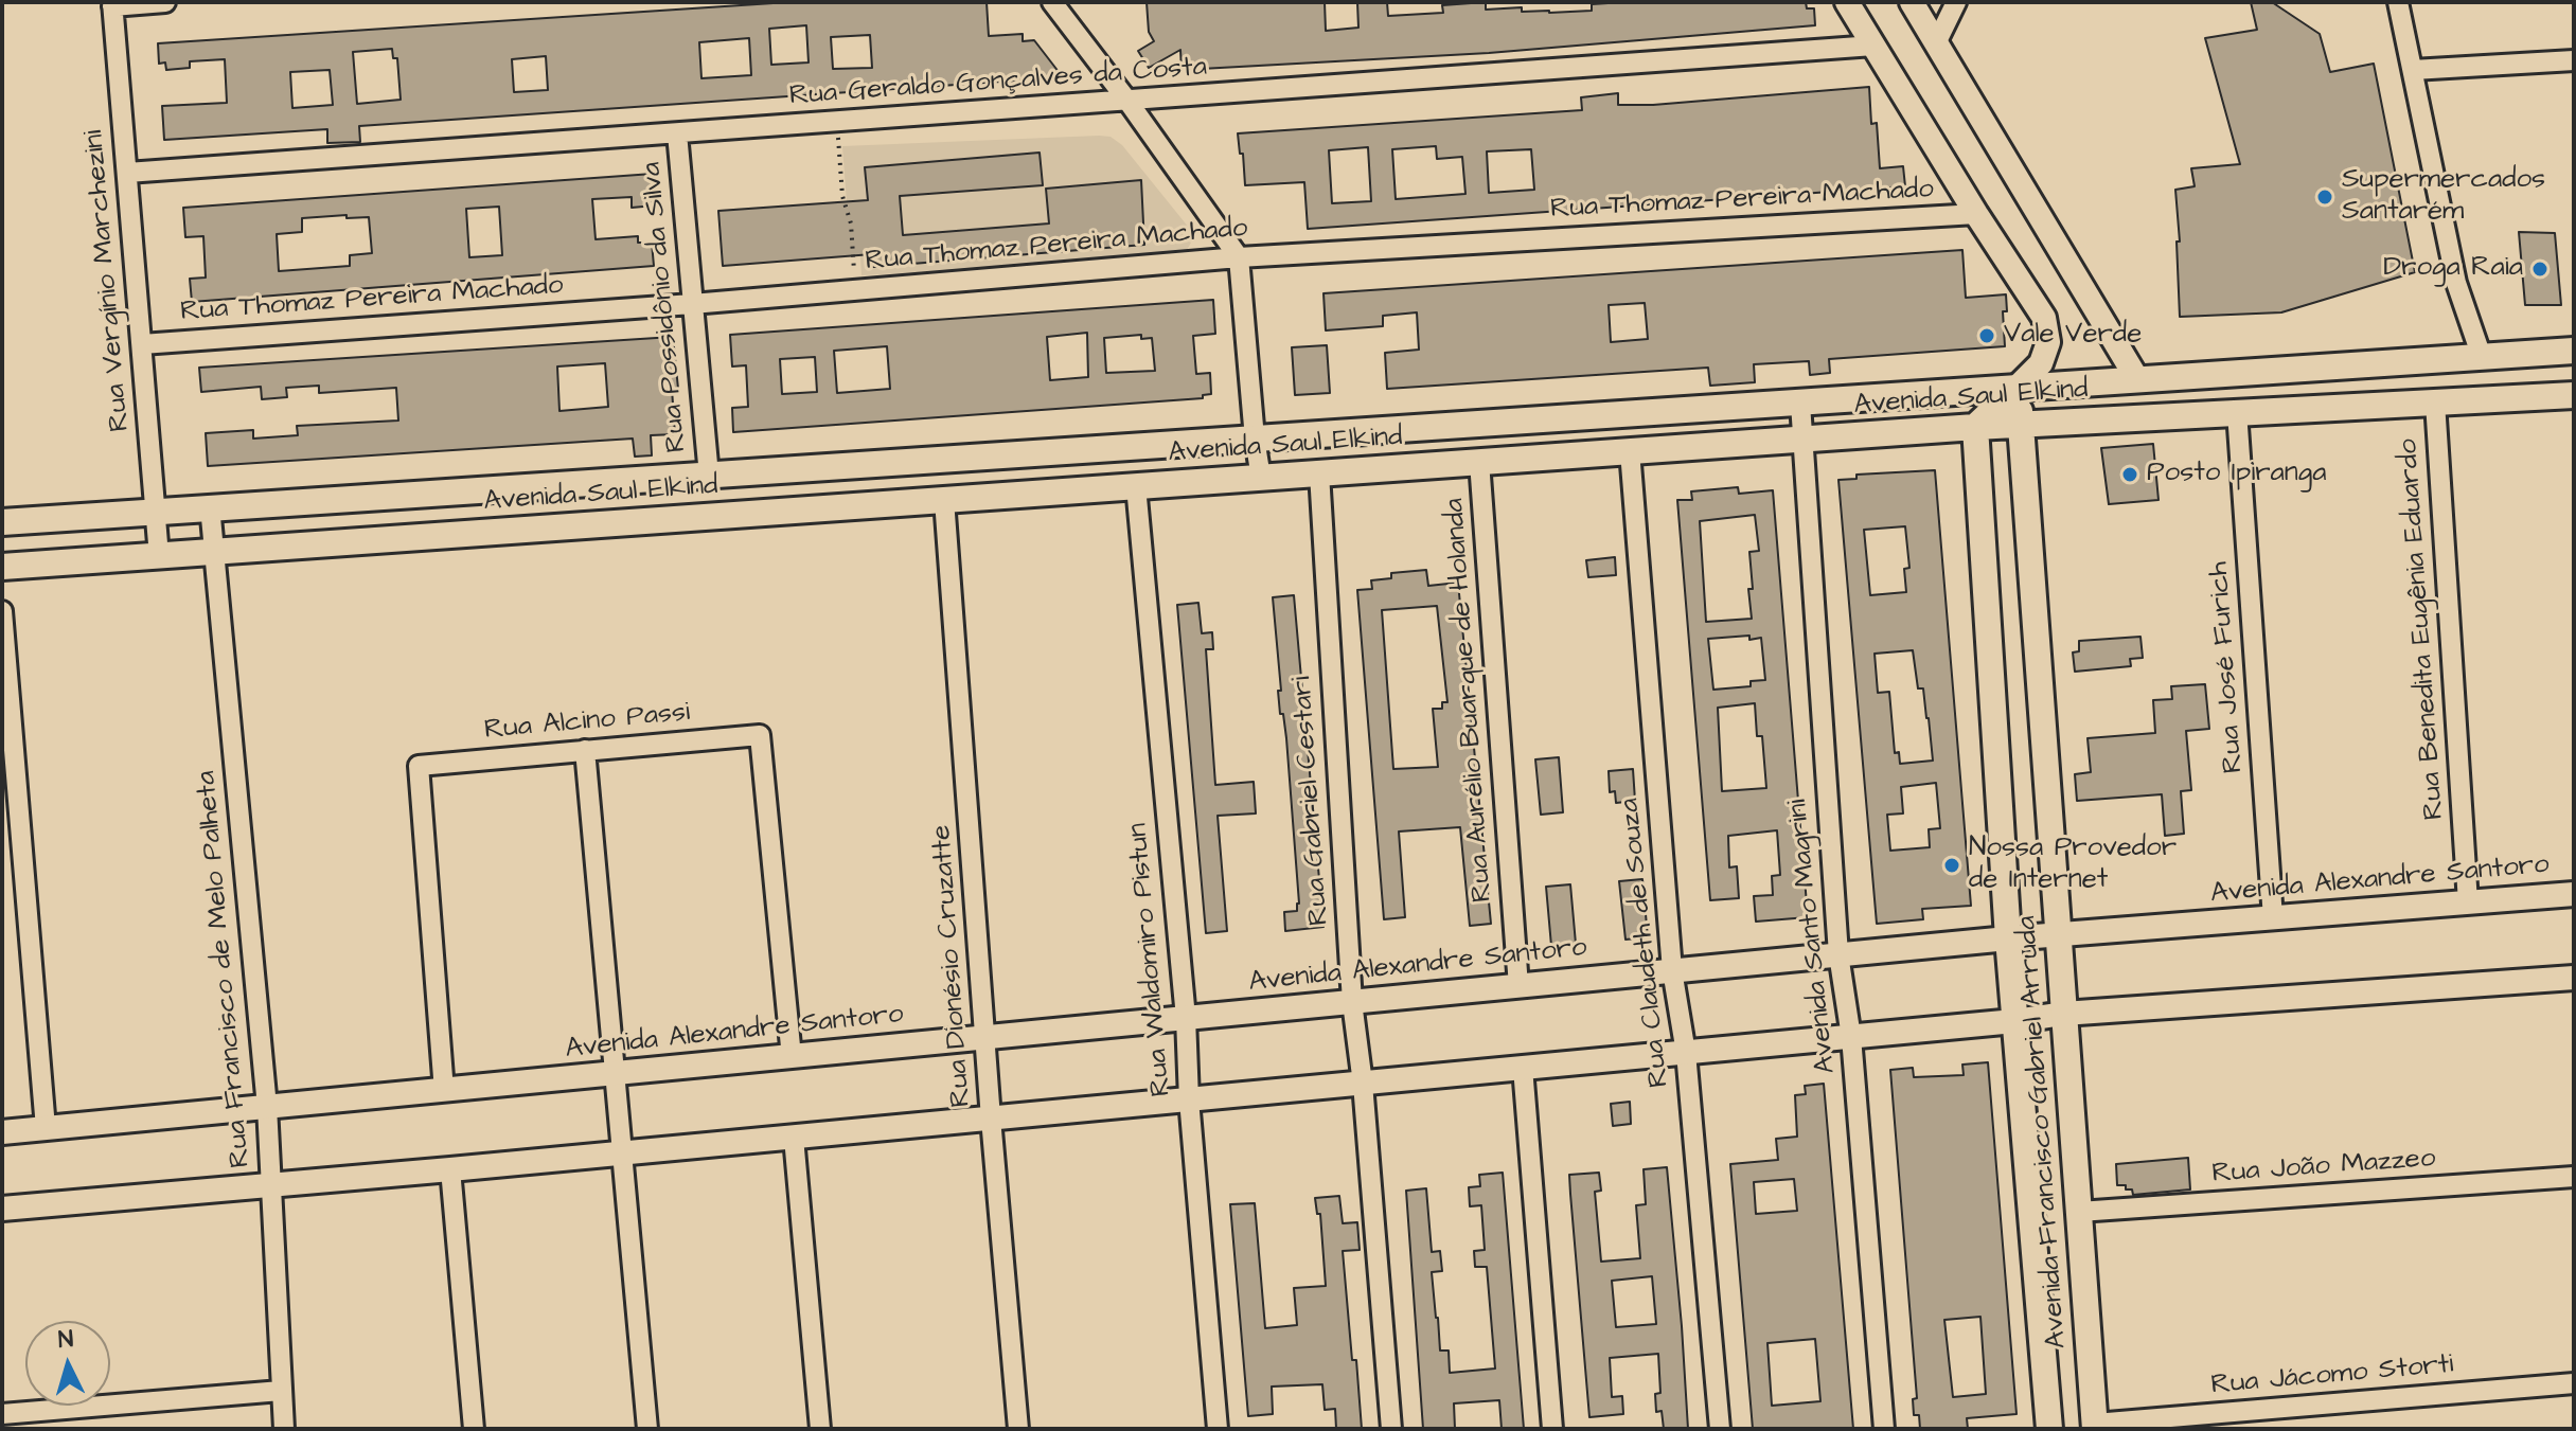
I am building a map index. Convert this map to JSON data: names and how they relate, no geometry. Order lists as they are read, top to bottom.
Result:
{
  "streets": {
    "main road": ["Avenida Saul Elkind", "Avenida Francisco Gabriel Arruda"],
    "street": [
      "Rua Geraldo Gonçalves da Costa",
      "Rua Thomaz Pereira Machado",
      "Rua Vergínio Marchezini",
      "Rua Possidônio da Silva",
      "Rua Benedita Eugênia Eduardo",
      "Rua José Furich",
      "Rua Aurélio Buarque de Holanda",
      "Rua Alcino Passi",
      "Rua Gabriel Cestari",
      "Avenida Alexandre Santoro",
      "Avenida Santo Magrini",
      "Rua Claudeth de Souza",
      "Rua Waldomiro Pistun",
      "Rua Dionésio Cruzatte",
      "Rua Francisco de Melo Palheta",
      "Rua João Mazzeo",
      "Rua Jácomo Storti"
    ]
  },
  "crossings": [
    ["Rua Geraldo Gonçalves da Costa", "Rua Vergínio Marchezini"],
    ["Rua Geraldo Gonçalves da Costa", "Rua Possidônio da Silva"],
    ["Rua Thomaz Pereira Machado", "Rua Vergínio Marchezini"],
    ["Rua Thomaz Pereira Machado", "Rua Possidônio da Silva"],
    ["Rua Vergínio Marchezini", "Avenida Saul Elkind"],
    ["Rua Possidônio da Silva", "Avenida Saul Elkind"],
    ["Avenida Saul Elkind", "Rua Benedita Eugênia Eduardo"],
    ["Avenida Saul Elkind", "Rua José Furich"],
    ["Avenida Saul Elkind", "Rua Aurélio Buarque de Holanda"],
    ["Avenida Saul Elkind", "Rua Gabriel Cestari"],
    ["Avenida Saul Elkind", "Avenida Santo Magrini"],
    ["Avenida Saul Elkind", "Rua Claudeth de Souza"],
    ["Avenida Saul Elkind", "Rua Waldomiro Pistun"],
    ["Avenida Saul Elkind", "Rua Dionésio Cruzatte"],
    ["Avenida Saul Elkind", "Rua Francisco de Melo Palheta"],
    ["Avenida Saul Elkind", "Avenida Francisco Gabriel Arruda"],
    ["Rua Benedita Eugênia Eduardo", "Avenida Alexandre Santoro"],
    ["Rua José Furich", "Avenida Alexandre Santoro"],
    ["Rua Aurélio Buarque de Holanda", "Avenida Alexandre Santoro"],
    ["Rua Alcino Passi", "Avenida Alexandre Santoro"],
    ["Rua Gabriel Cestari", "Avenida Alexandre Santoro"],
    ["Avenida Alexandre Santoro", "Avenida Santo Magrini"],
    ["Avenida Alexandre Santoro", "Rua Claudeth de Souza"],
    ["Avenida Alexandre Santoro", "Rua Waldomiro Pistun"],
    ["Avenida Alexandre Santoro", "Rua Dionésio Cruzatte"],
    ["Avenida Alexandre Santoro", "Rua Francisco de Melo Palheta"],
    ["Avenida Alexandre Santoro", "Avenida Francisco Gabriel Arruda"],
    ["Avenida Francisco Gabriel Arruda", "Rua João Mazzeo"],
    ["Avenida Francisco Gabriel Arruda", "Rua Jácomo Storti"]
  ],
  "places": [
    "Supermercados Santarém",
    "Droga Raia",
    "Vale Verde",
    "Posto Ipiranga",
    "Nossa Provedor de Internet"
  ],
  "north": "top"
}
